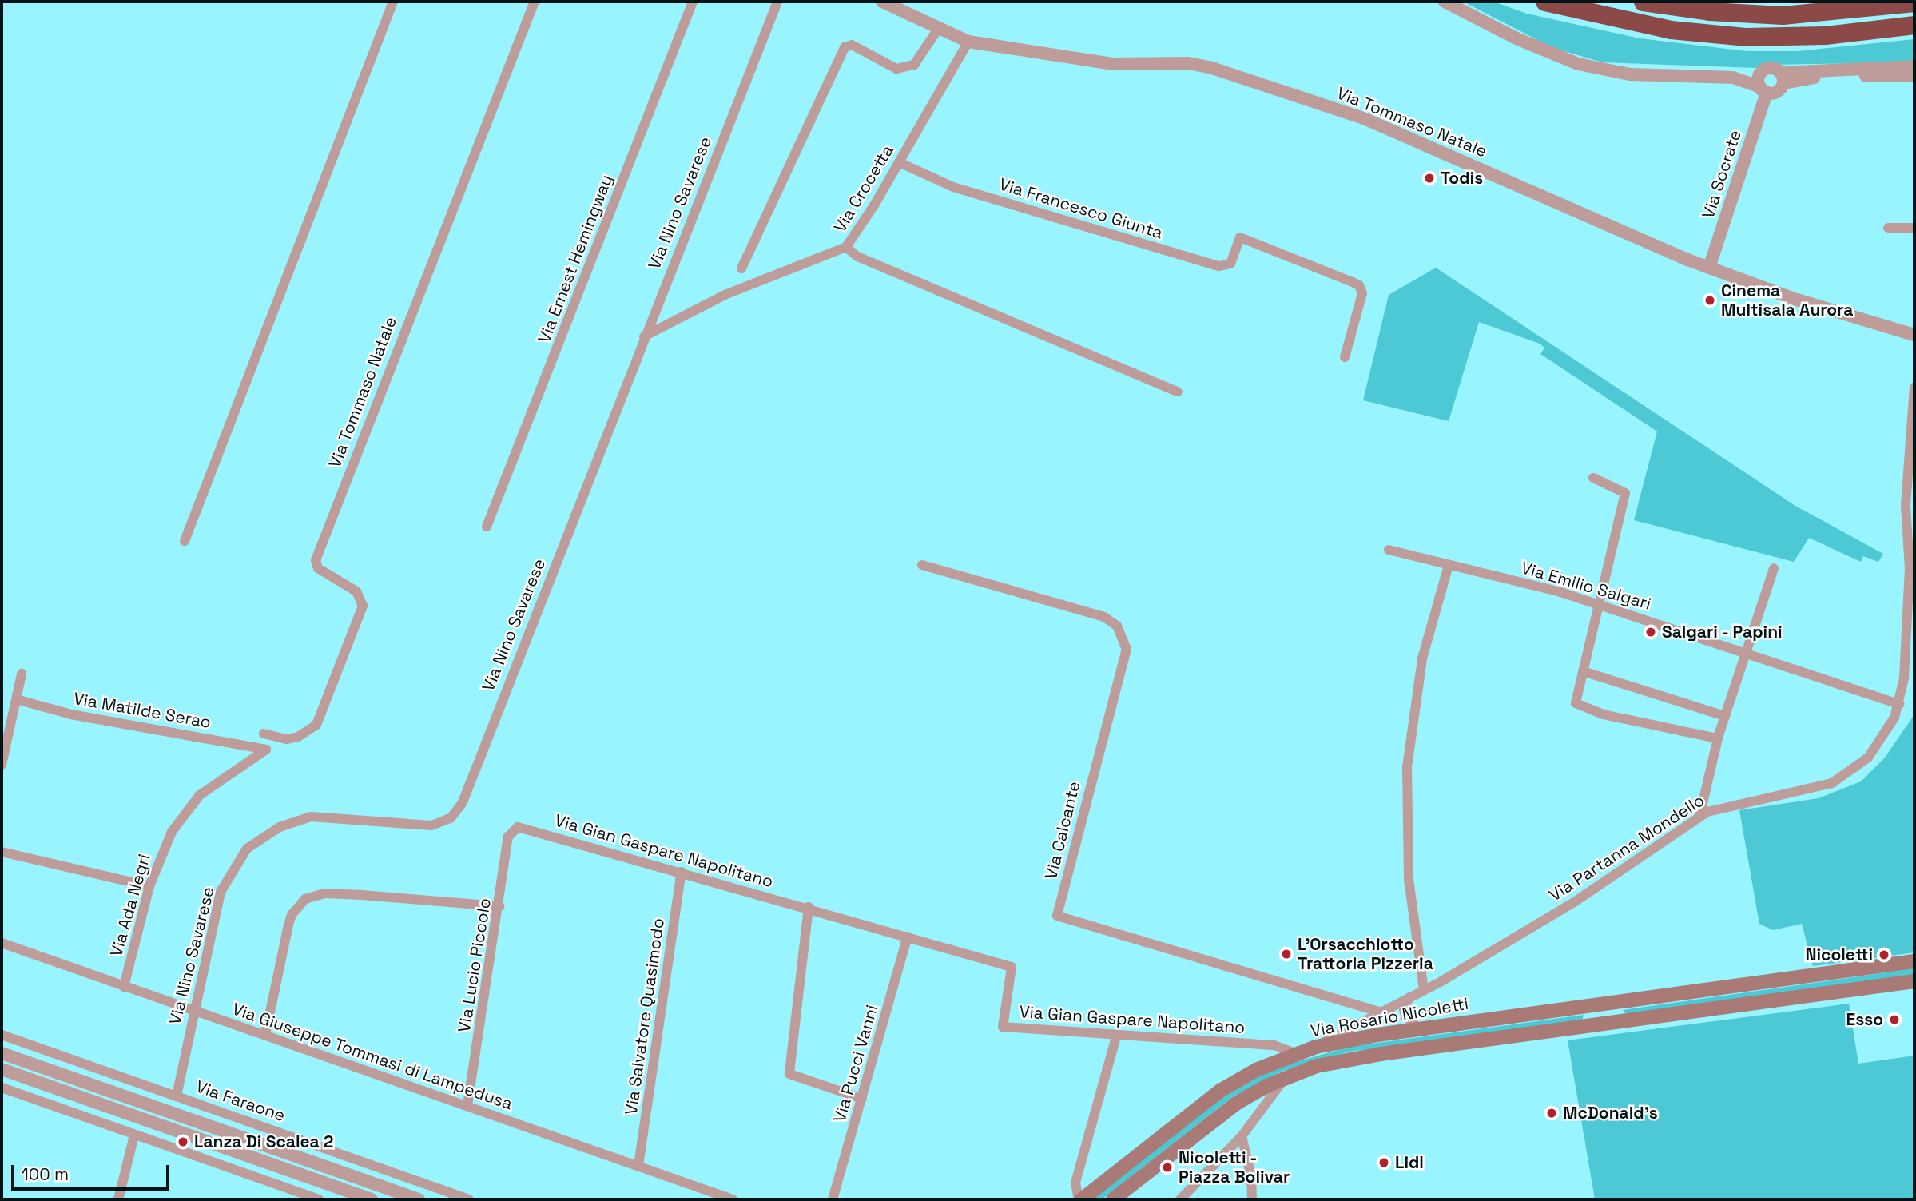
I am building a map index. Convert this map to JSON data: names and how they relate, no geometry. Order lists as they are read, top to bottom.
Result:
{
  "streets": {
    "main road": ["Via Rosario Nicoletti"],
    "street": [
      "Via Tommaso Natale",
      "Via Socrate",
      "Via Crocetta",
      "Via Nino Savarese",
      "Via Francesco Giunta",
      "Via Ernest Hemingway",
      "Via Emilio Salgari",
      "Via Matilde Serao",
      "Via Calcante",
      "Via Partanna Mondello",
      "Via Gian Gaspare Napolitano",
      "Via Ada Negri",
      "Via Lucio Piccolo",
      "Via Salvatore Quasimodo",
      "Via Giuseppe Tommasi di Lampedusa",
      "Via Pucci Vanni",
      "Via Faraone"
    ]
  },
  "crossings": [
    ["Via Tommaso Natale", "Via Socrate"],
    ["Via Tommaso Natale", "Via Crocetta"],
    ["Via Crocetta", "Via Nino Savarese"],
    ["Via Crocetta", "Via Francesco Giunta"],
    ["Via Nino Savarese", "Via Giuseppe Tommasi di Lampedusa"],
    ["Via Nino Savarese", "Via Faraone"],
    ["Via Emilio Salgari", "Via Partanna Mondello"],
    ["Via Matilde Serao", "Via Ada Negri"],
    ["Via Calcante", "Via Partanna Mondello"],
    ["Via Partanna Mondello", "Via Rosario Nicoletti"],
    ["Via Gian Gaspare Napolitano", "Via Lucio Piccolo"],
    ["Via Gian Gaspare Napolitano", "Via Salvatore Quasimodo"],
    ["Via Gian Gaspare Napolitano", "Via Rosario Nicoletti"],
    ["Via Gian Gaspare Napolitano", "Via Pucci Vanni"],
    ["Via Ada Negri", "Via Giuseppe Tommasi di Lampedusa"],
    ["Via Lucio Piccolo", "Via Giuseppe Tommasi di Lampedusa"],
    ["Via Salvatore Quasimodo", "Via Giuseppe Tommasi di Lampedusa"]
  ],
  "places": [
    "Todis",
    "Cinema Multisala Aurora",
    "Salgari - Papini",
    "L'Orsacchiotto Trattoria Pizzeria",
    "Nicoletti",
    "Esso",
    "McDonald's",
    "Lanza Di Scalea 2",
    "Lidl",
    "Nicoletti - Piazza Bolivar"
  ],
  "scale_bar": "100 m"
}
